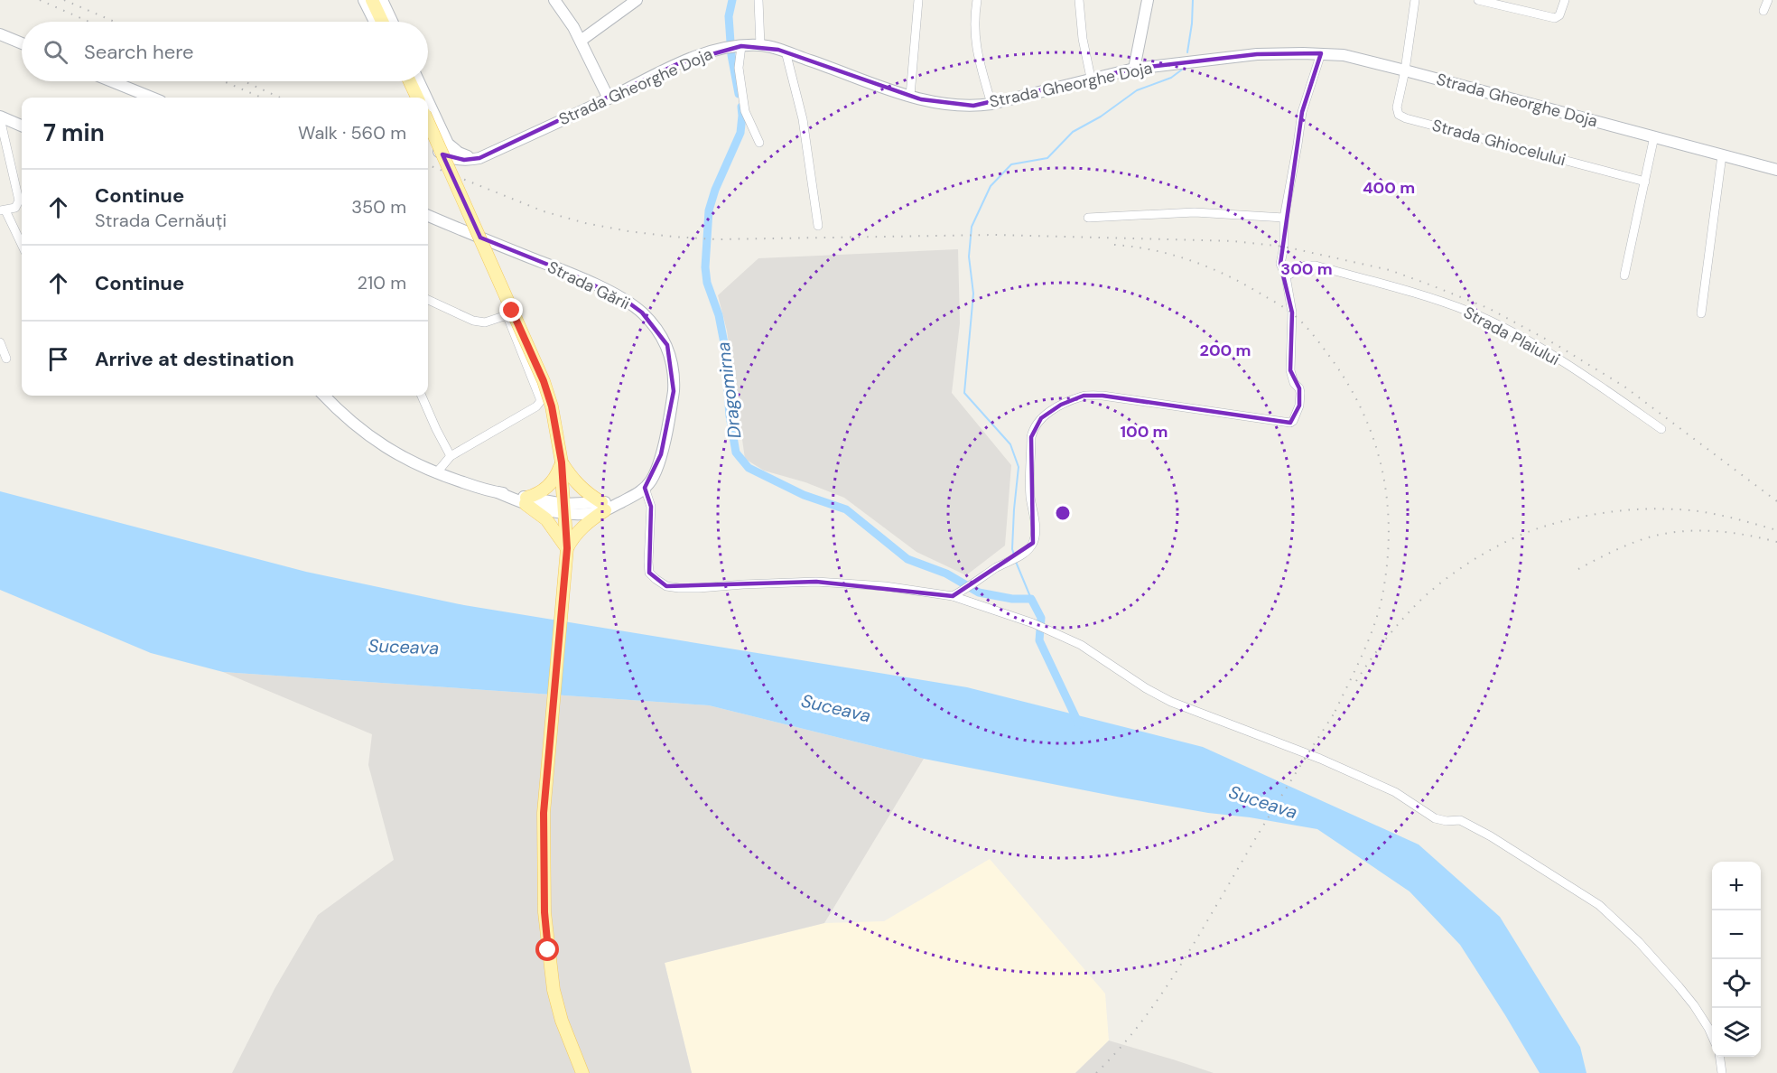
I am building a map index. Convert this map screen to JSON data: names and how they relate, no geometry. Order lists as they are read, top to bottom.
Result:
{
  "streets": {
    "main road": ["Strada Gheorghe Doja", "Strada Gării"],
    "street": ["Strada Ghiocelului", "Strada Plaiului"]
  },
  "crossings": [
    ["Strada Gheorghe Doja", "Strada Ghiocelului"]
  ],
  "water": ["Dragomirna", "Suceava"],
  "page": {
    "search": "Search here",
    "heading": ["7 min", "Walk · 560 m"],
    "list": [
      ["Continue", "Strada Cernăuți", "350 m"],
      ["Continue", "210 m"],
      "Arrive at destination"
    ],
    "map_buttons": ["+", "−"]
  },
  "rings": [
    "400 m",
    "300 m",
    "200 m",
    "100 m"
  ]
}
